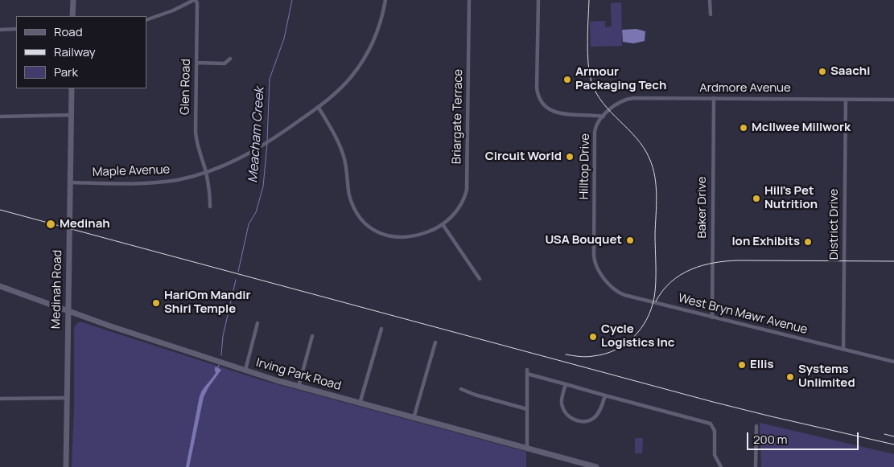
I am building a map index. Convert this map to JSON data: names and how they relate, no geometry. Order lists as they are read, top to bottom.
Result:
{
  "streets": {
    "main road": ["Medinah Road", "Irving Park Road"],
    "street": [
      "Glen Road",
      "Ardmore Avenue",
      "Briargate Terrace",
      "Hilltop Drive",
      "Maple Avenue",
      "Baker Drive",
      "District Drive",
      "West Bryn Mawr Avenue"
    ]
  },
  "crossings": [
    ["Glen Road", "Maple Avenue"],
    ["Ardmore Avenue", "Hilltop Drive"],
    ["Ardmore Avenue", "Baker Drive"],
    ["Ardmore Avenue", "District Drive"],
    ["Briargate Terrace", "Maple Avenue"],
    ["Hilltop Drive", "West Bryn Mawr Avenue"],
    ["Maple Avenue", "Medinah Road"],
    ["Baker Drive", "West Bryn Mawr Avenue"],
    ["District Drive", "West Bryn Mawr Avenue"],
    ["Medinah Road", "Irving Park Road"]
  ],
  "water": ["Meacham Creek"],
  "places": [
    "Saachi",
    "Armour Packaging Tech",
    "McIlwee Millwork",
    "Circuit World",
    "Hill's Pet Nutrition",
    "Medinah",
    "USA Bouquet",
    "Ion Exhibits",
    "HariOm Mandir Shiri Temple",
    "Cycle Logistics Inc",
    "Ellis",
    "Systems Unlimited"
  ],
  "legend": ["Road", "Railway", "Park"],
  "scale_bar": "200 m"
}
